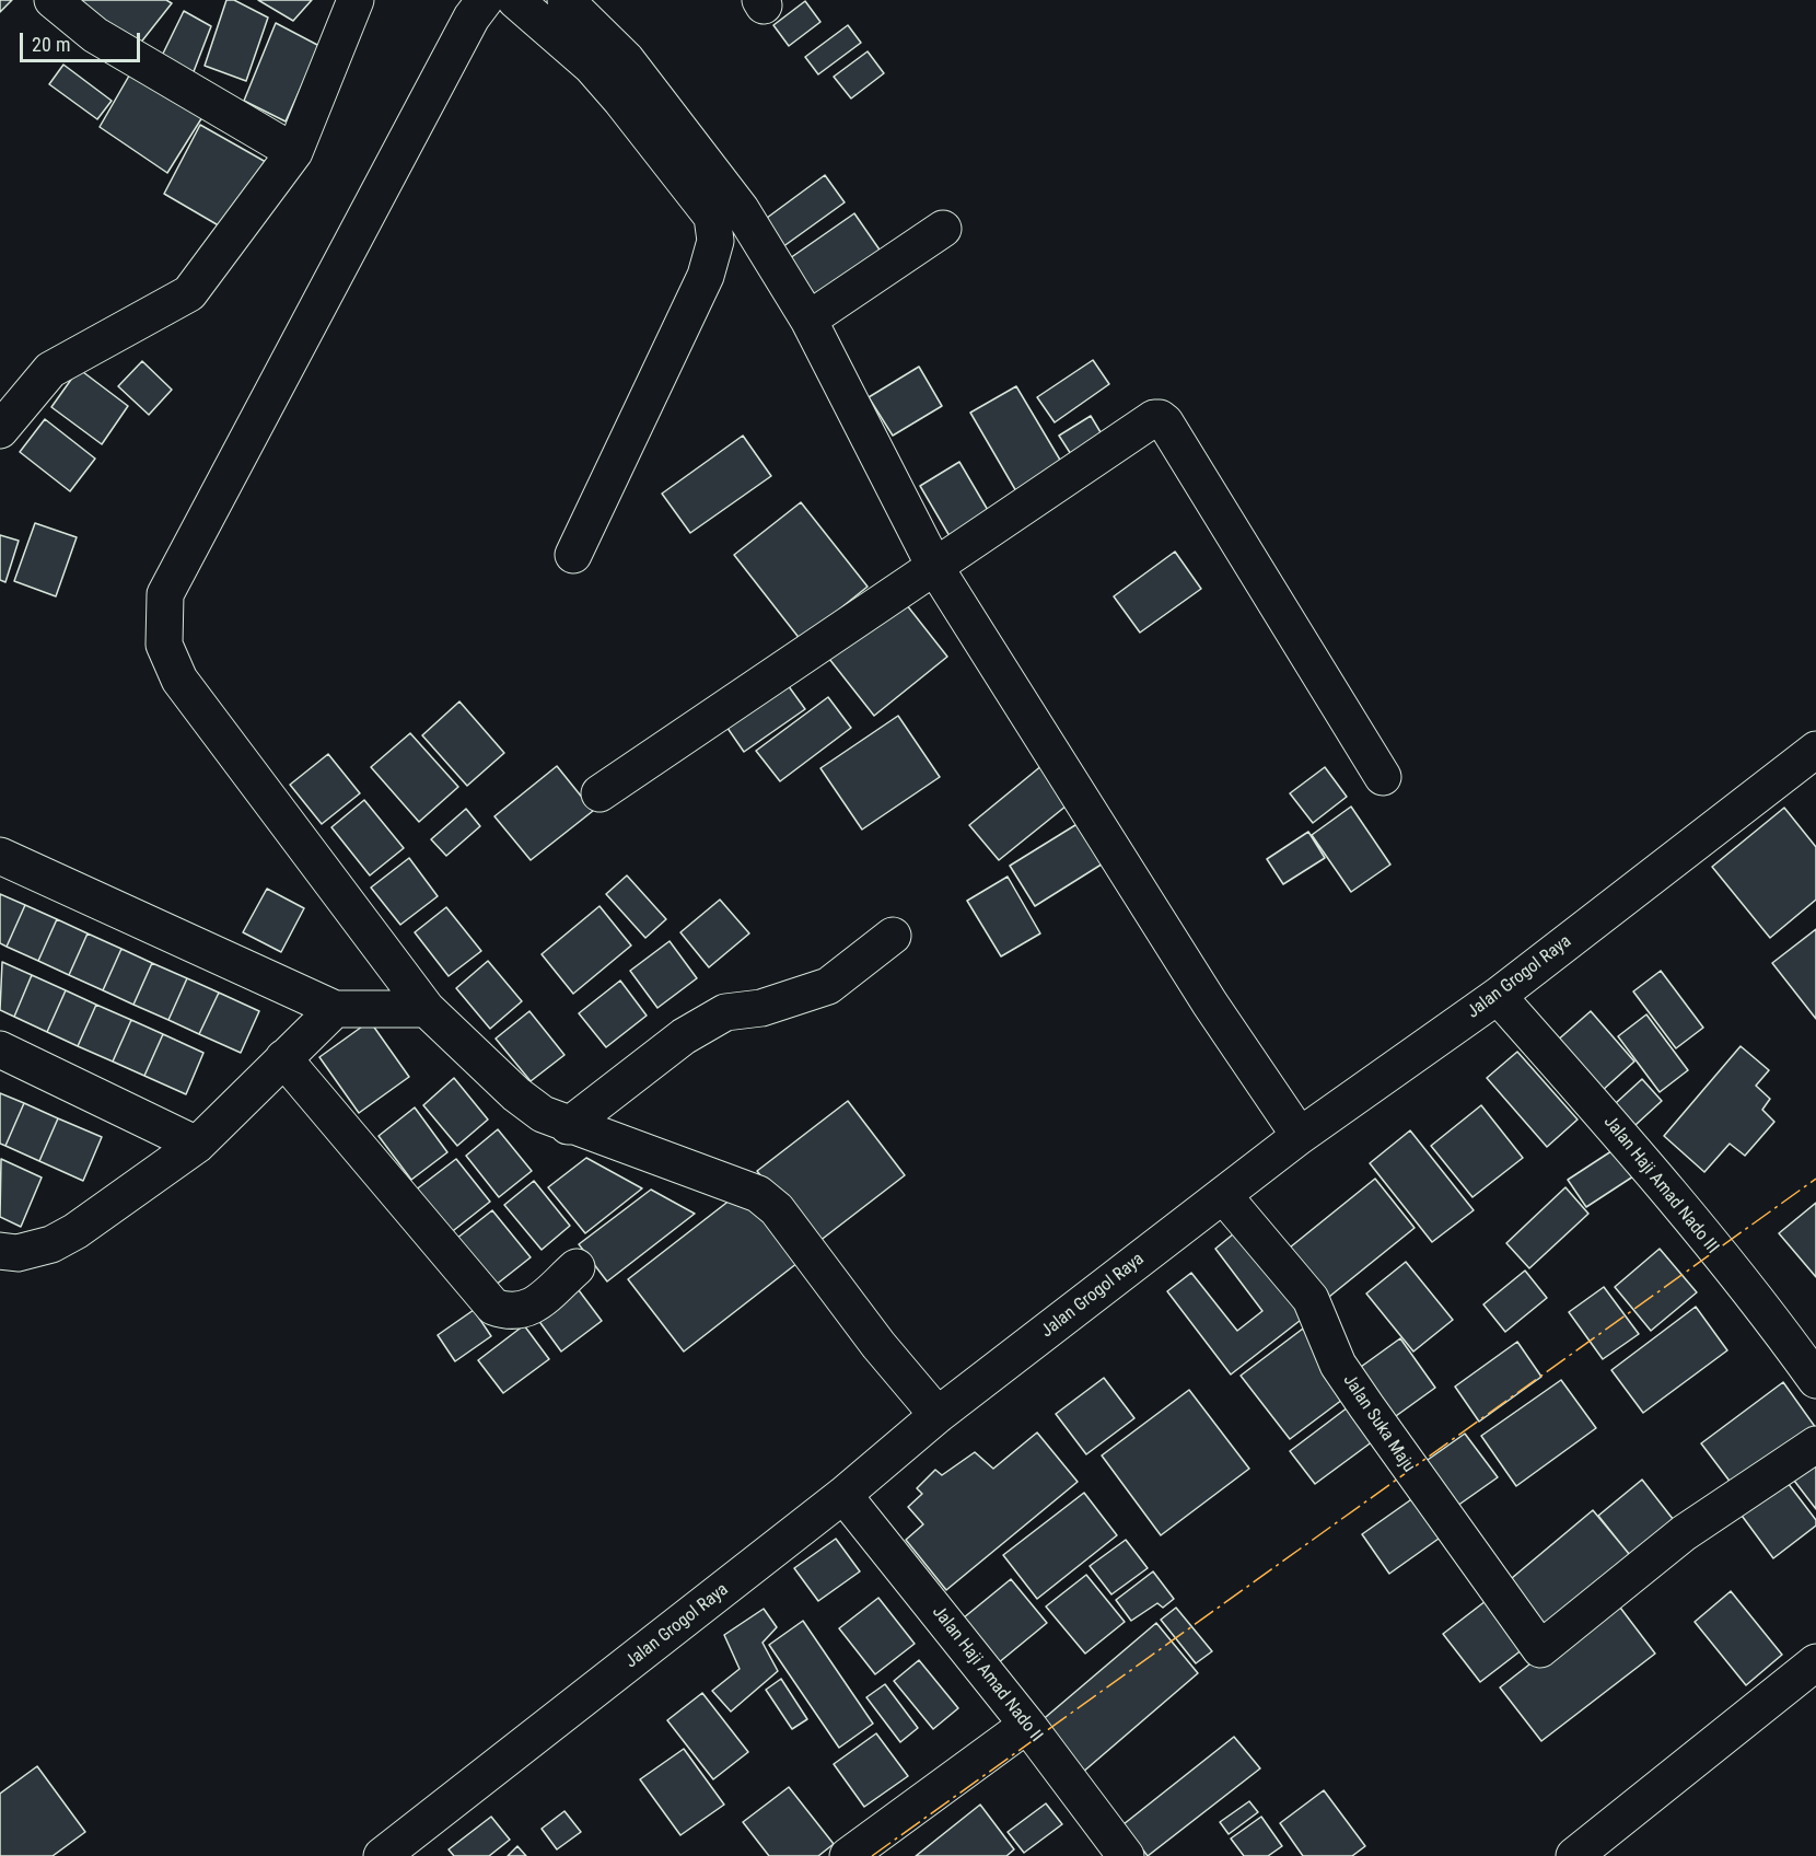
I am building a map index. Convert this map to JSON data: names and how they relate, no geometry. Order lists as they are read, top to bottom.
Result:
{
  "streets": {
    "street": [
      "Jalan Grogol Raya",
      "Jalan Haji Amad Nado III",
      "Jalan Suka Maju",
      "Jalan Haji Amad Nado II"
    ]
  },
  "crossings": [
    ["Jalan Grogol Raya", "Jalan Haji Amad Nado III"],
    ["Jalan Grogol Raya", "Jalan Suka Maju"],
    ["Jalan Grogol Raya", "Jalan Haji Amad Nado II"]
  ],
  "scale_bar": "20 m"
}
